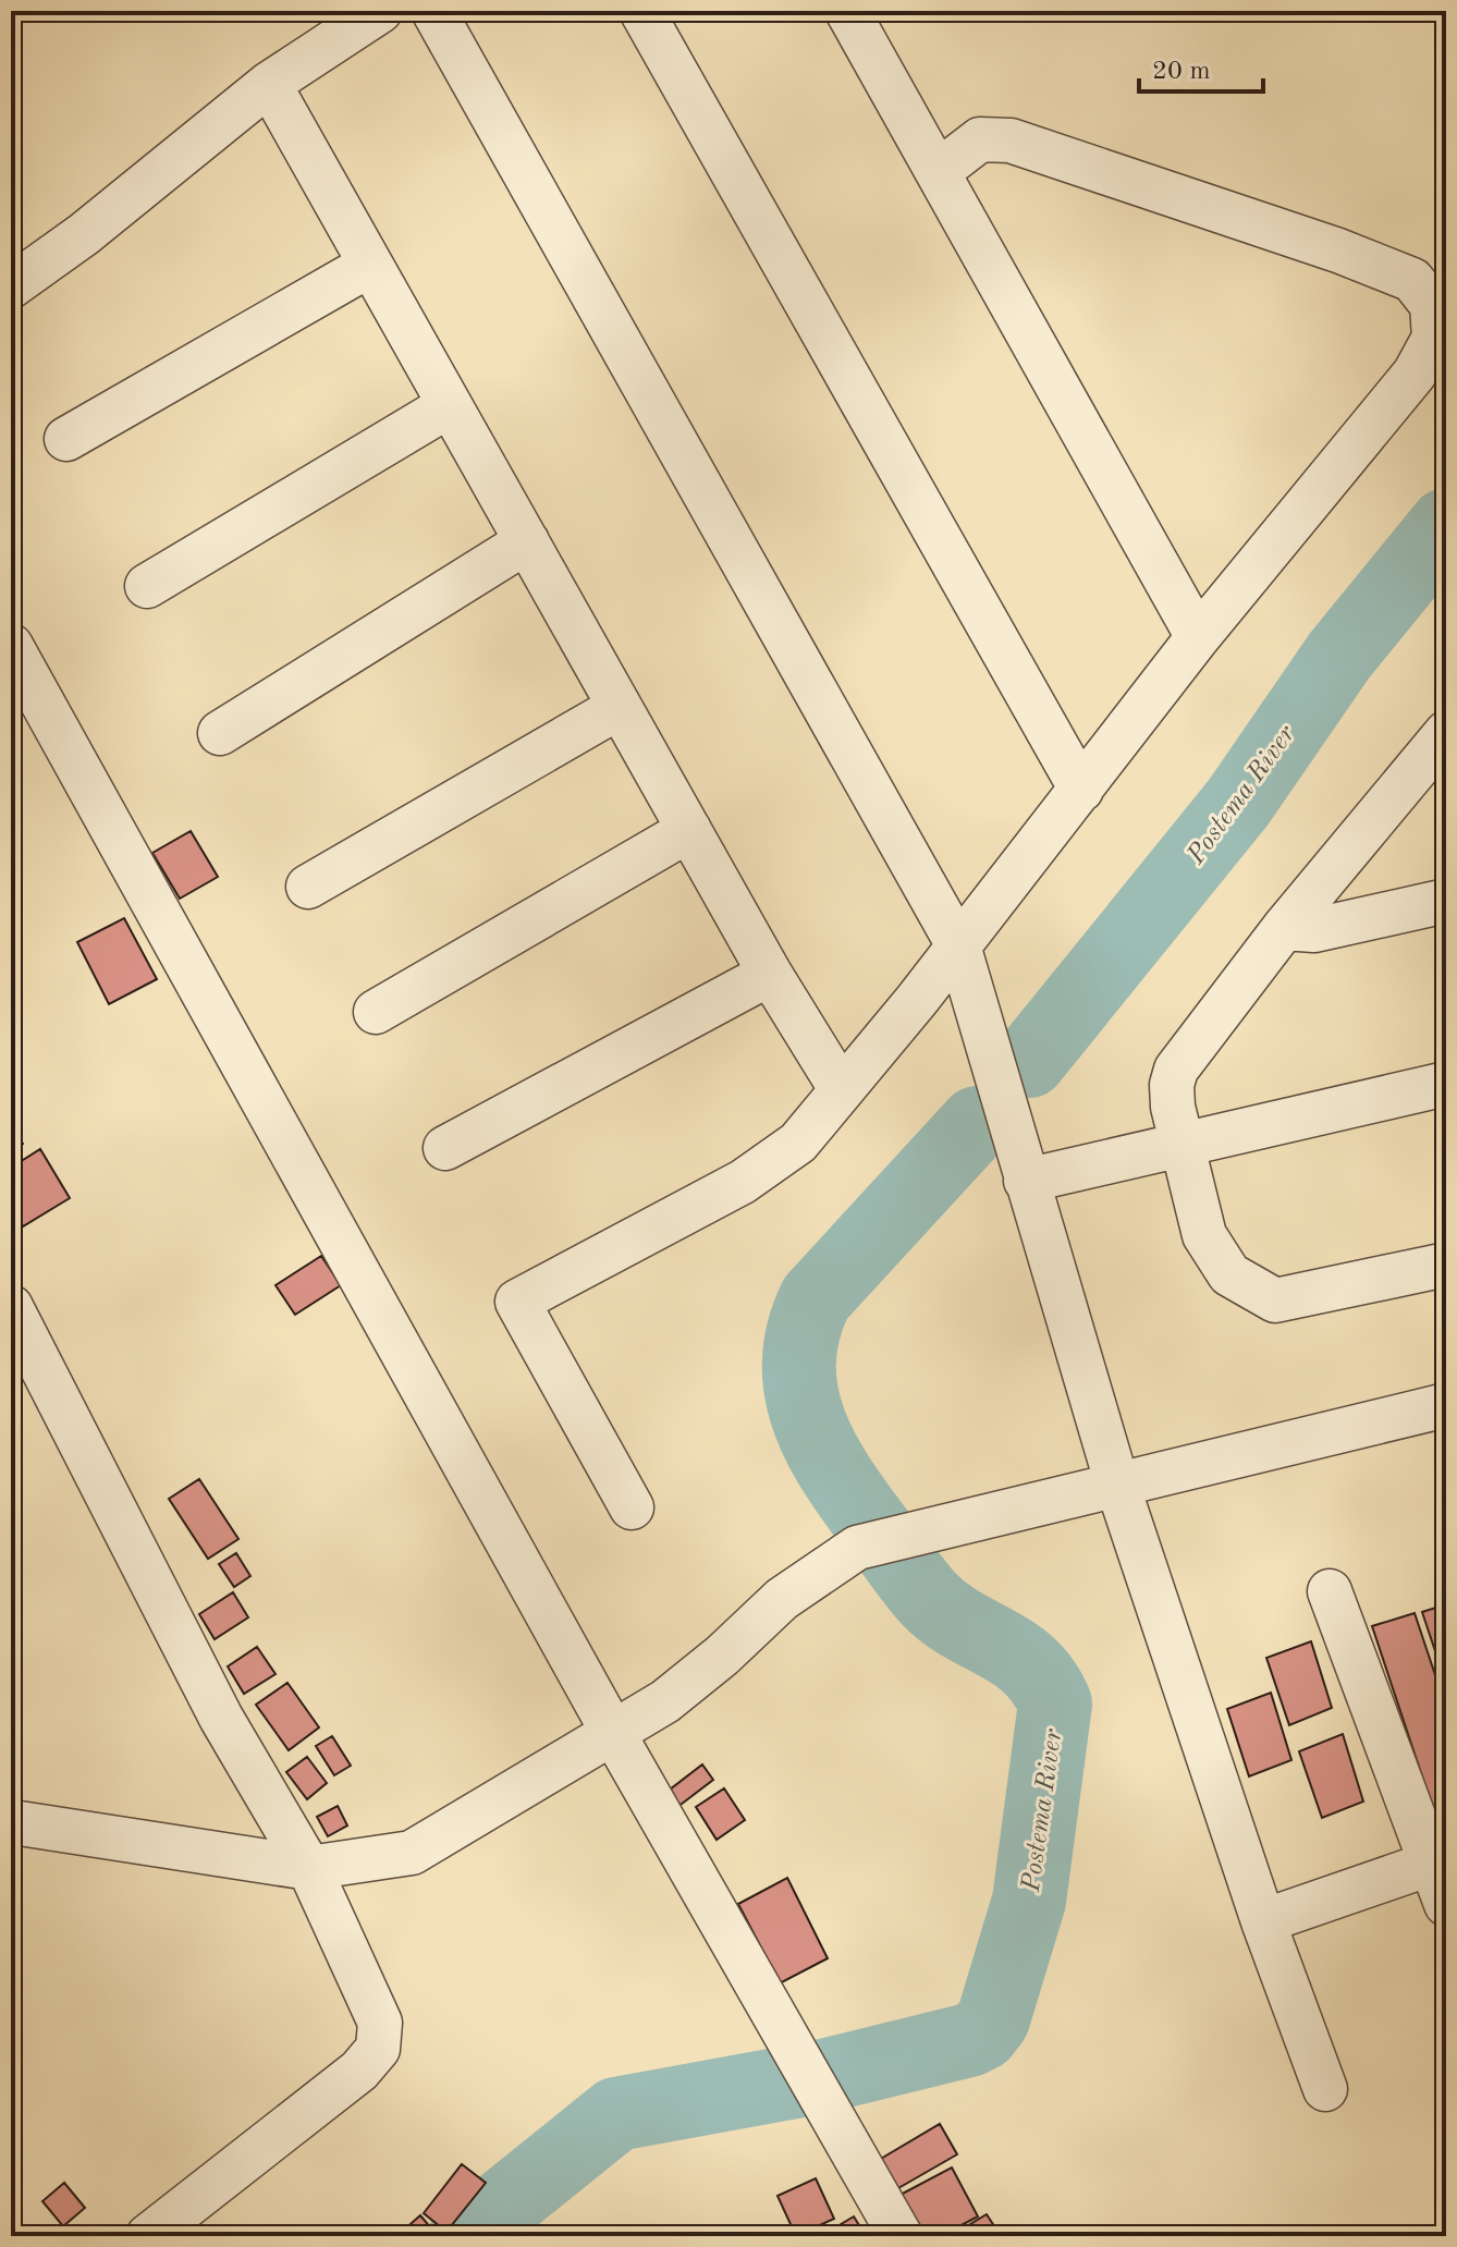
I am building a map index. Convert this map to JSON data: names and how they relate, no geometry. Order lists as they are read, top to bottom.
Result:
{
  "water": ["Postema River"],
  "scale_bar": "20 m"
}
